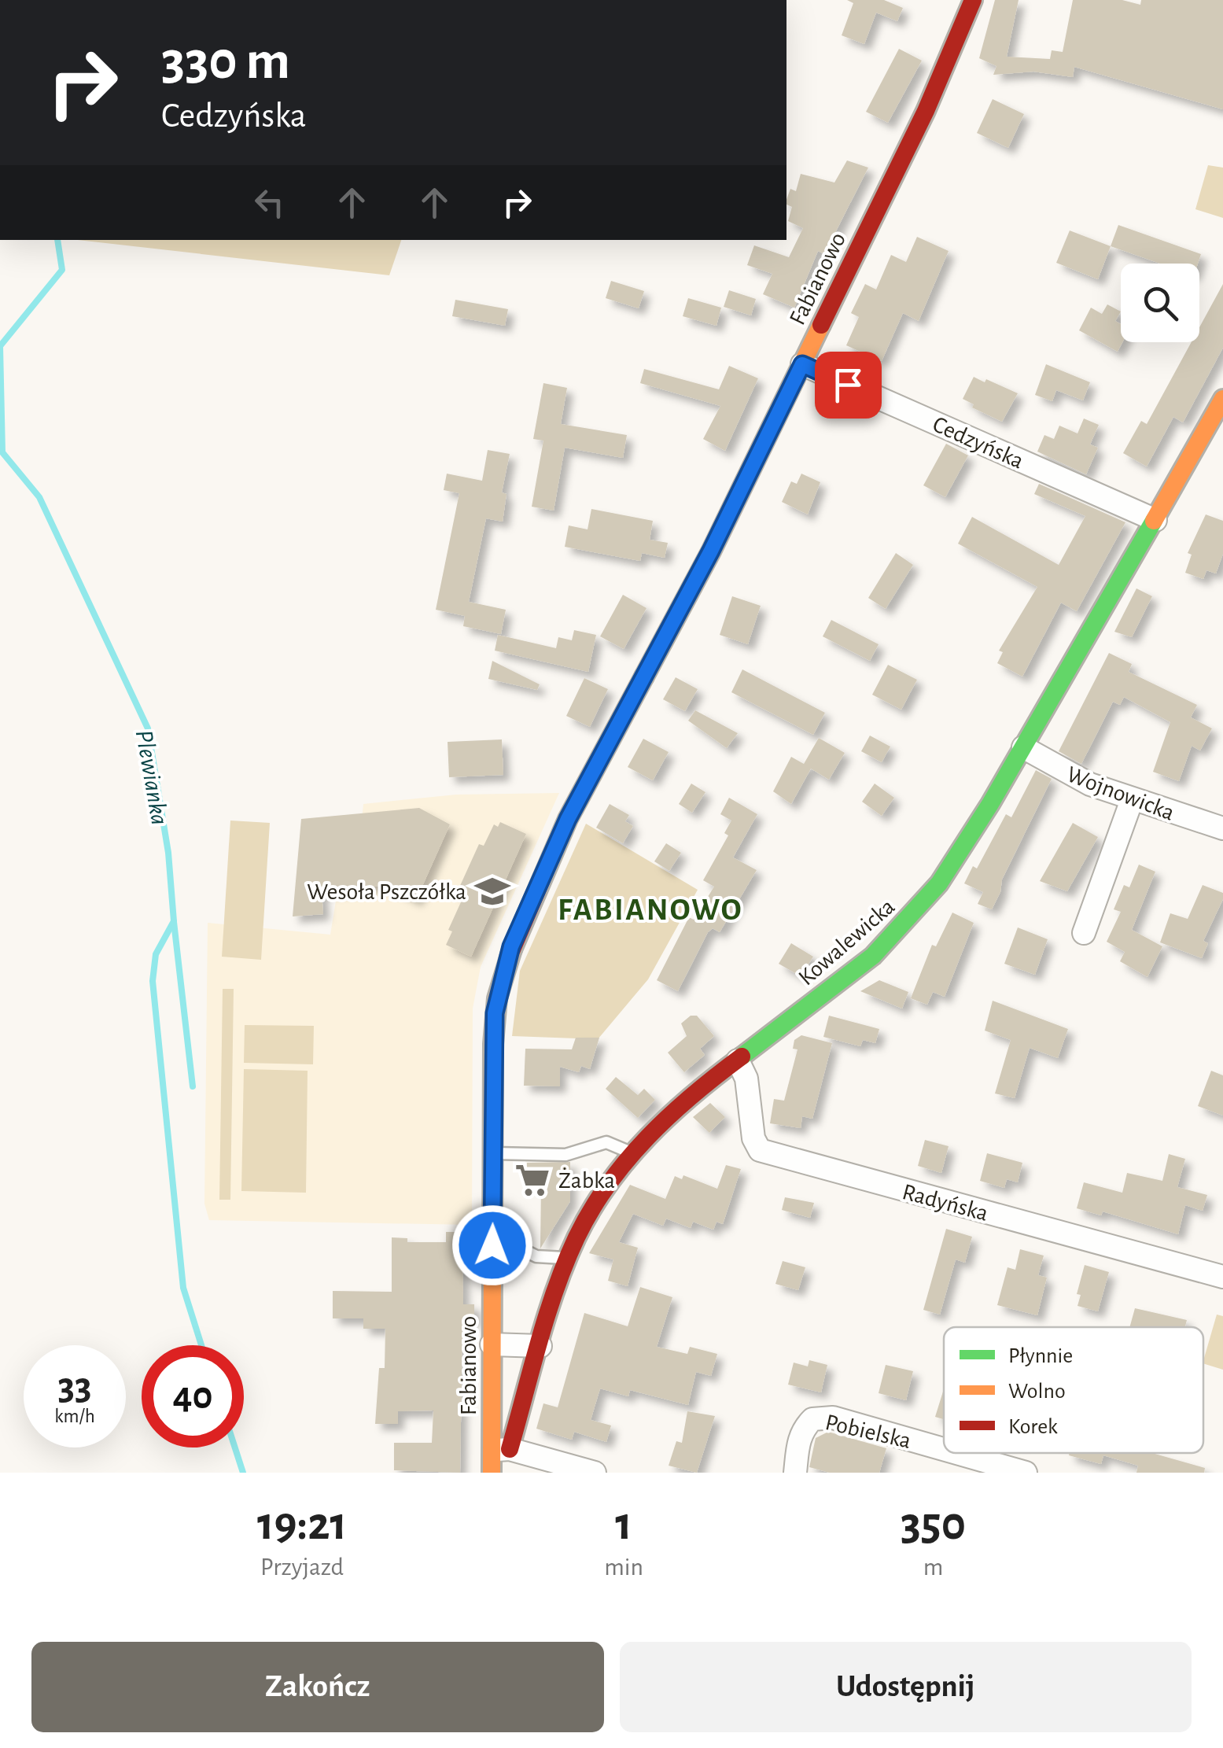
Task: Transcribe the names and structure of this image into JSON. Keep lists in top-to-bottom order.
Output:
{
  "streets": {
    "street": [
      "Fabianowo",
      "Cedzyńska",
      "Wojnowicka",
      "Kowalewicka",
      "Radyńska",
      "Pobielska"
    ]
  },
  "crossings": [
    ["Fabianowo", "Cedzyńska"],
    ["Fabianowo", "Kowalewicka"],
    ["Cedzyńska", "Kowalewicka"],
    ["Wojnowicka", "Kowalewicka"],
    ["Kowalewicka", "Radyńska"]
  ],
  "districts": ["FABIANOWO"],
  "water": ["Plewianka"],
  "places": {
    "school or university": ["Wesoła Pszczółka"],
    "supermarket": ["Żabka"]
  },
  "legend": ["Płynnie", "Wolno", "Korek"],
  "page": {
    "turn": ["330 m", "Cedzyńska"],
    "speed": "33 km/h",
    "limit": "40",
    "eta": [
      "19:21",
      "Przyjazd",
      "1",
      "min",
      "350",
      "m"
    ],
    "buttons": ["Zakończ", "Udostępnij"]
  }
}
